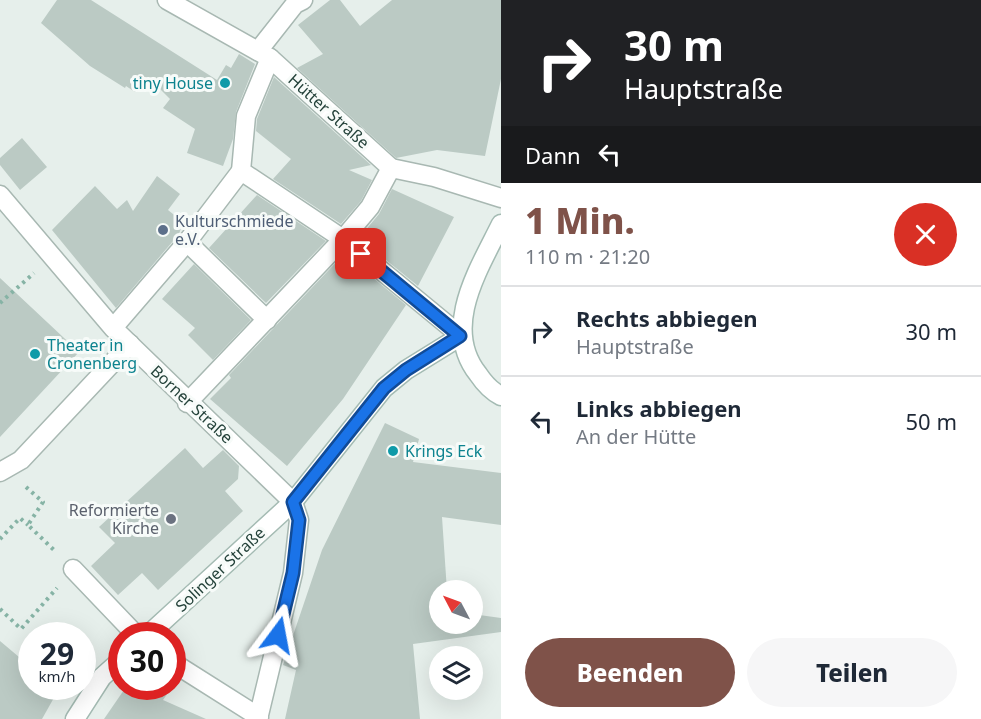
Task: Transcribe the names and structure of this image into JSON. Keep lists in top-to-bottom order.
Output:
{
  "streets": {
    "street": ["Hütter Straße", "Borner Straße", "Solinger Straße"]
  },
  "crossings": [
    ["Borner Straße", "Solinger Straße"]
  ],
  "places": [
    "tiny House",
    "Kulturschmiede e.V.",
    "Theater in Cronenberg",
    "Krings Eck",
    "Reformierte Kirche"
  ],
  "north": "top left",
  "page": {
    "turn": ["30 m", "Hauptstraße"],
    "then": "Dann",
    "heading": ["1 Min.", "110 m · 21:20"],
    "list": [
      {
        "name": "Rechts abbiegen",
        "note": "Hauptstraße",
        "value": "30 m"
      },
      {
        "name": "Links abbiegen",
        "note": "An der Hütte",
        "value": "50 m"
      }
    ],
    "speed": "29 km/h",
    "limit": "30",
    "buttons": ["Beenden", "Teilen"]
  }
}
